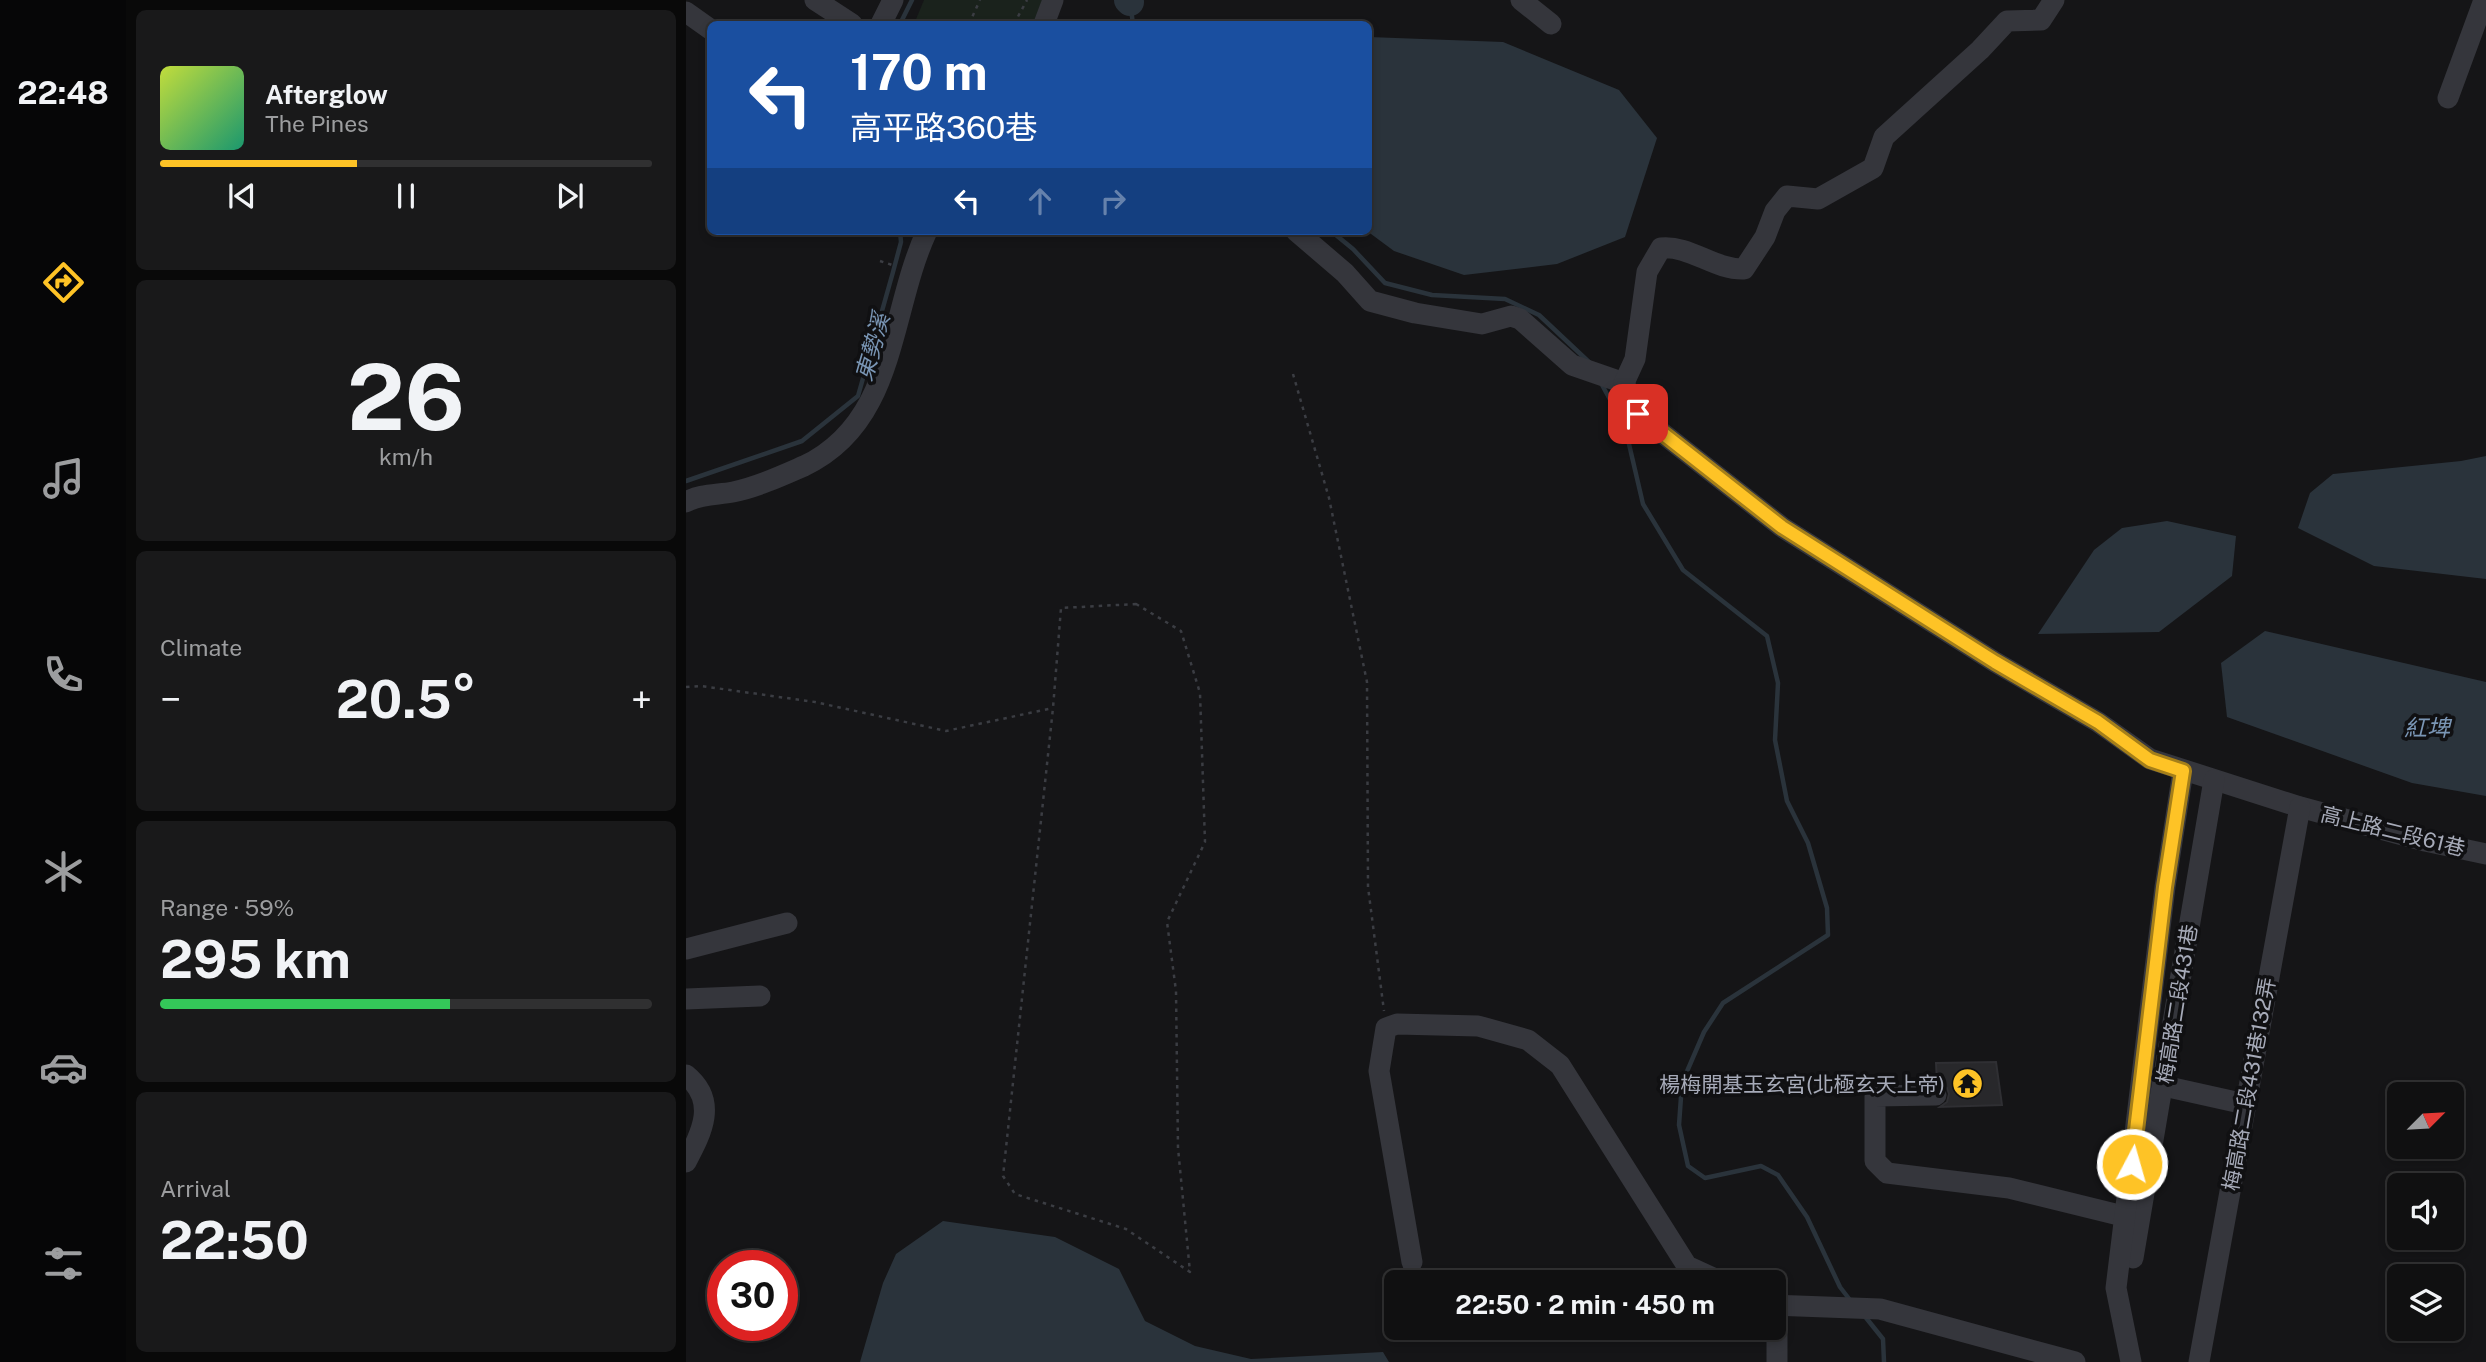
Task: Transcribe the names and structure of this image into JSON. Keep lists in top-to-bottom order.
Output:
{
  "streets": {
    "street": ["高上路二段61巷", "梅高路二段431巷", "梅高路二段431巷132弄"]
  },
  "crossings": [
    ["高上路二段61巷", "梅高路二段431巷"],
    ["高上路二段61巷", "梅高路二段431巷132弄"]
  ],
  "water": ["東勢溪", "紅埤"],
  "places": {
    "temple": ["楊梅開基玉玄宮(北極玄天上帝)"]
  },
  "north": "top right",
  "page": {
    "tabs": "22:48",
    "turn": ["170 m", "高平路360巷"],
    "song": ["Afterglow", "The Pines"],
    "tile": [
      ["26", "km/h"],
      "Climate",
      ["Range · 59%", "295 km"],
      ["Arrival", "22:50"]
    ],
    "heat": ["−", "20.5°", "+"],
    "limit": "30",
    "trip": "22:50 · 2 min · 450 m"
  }
}
